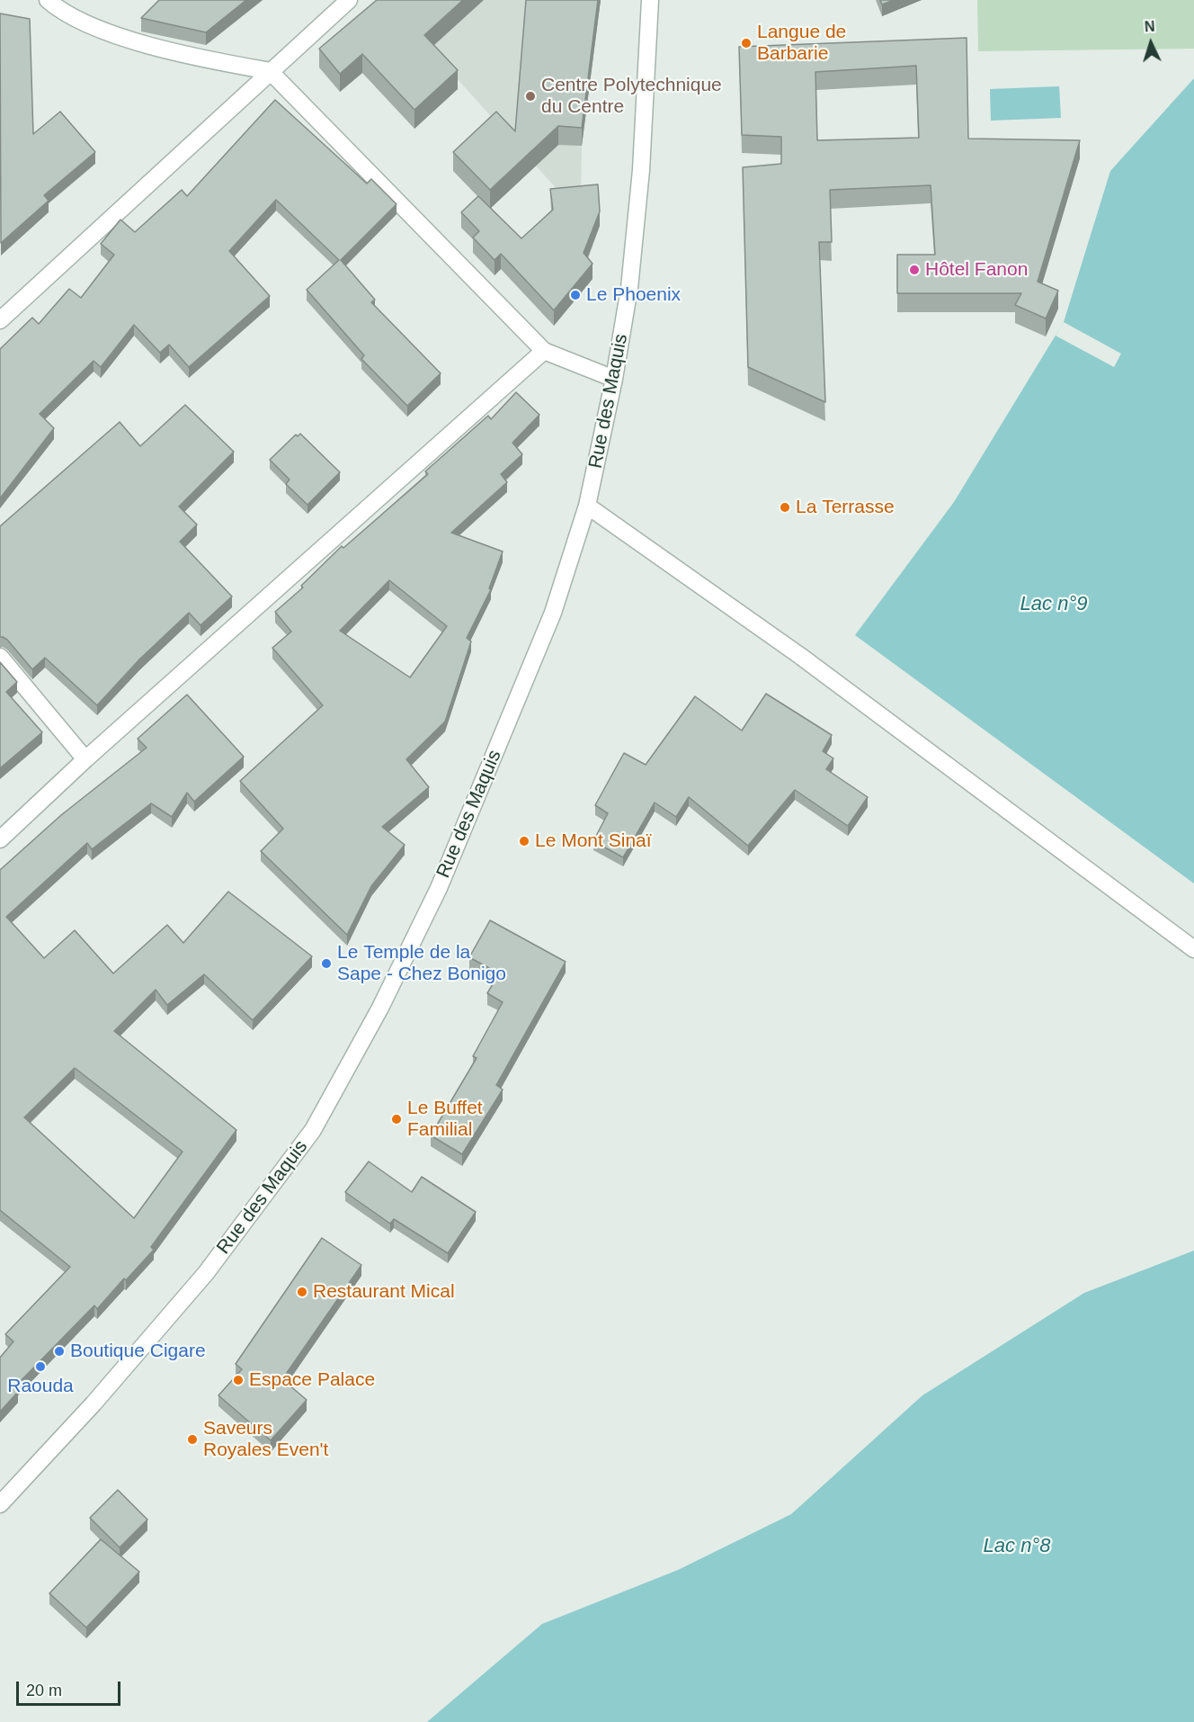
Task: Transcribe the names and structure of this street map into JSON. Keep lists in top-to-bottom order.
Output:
{
  "streets": {
    "street": ["Rue des Maquis"]
  },
  "water": ["Lac n°9", "Lac n°8"],
  "places": [
    "Langue de Barbarie",
    "Centre Polytechnique du Centre",
    "Hôtel Fanon",
    "Le Phoenix",
    "La Terrasse",
    "Le Mont Sinaï",
    "Le Temple de la Sape - Chez Bonigo",
    "Le Buffet Familial",
    "Restaurant Mical",
    "Boutique Cigare",
    "Raouda",
    "Espace Palace",
    "Saveurs Royales Even't"
  ],
  "scale_bar": "20 m",
  "north": "top"
}
